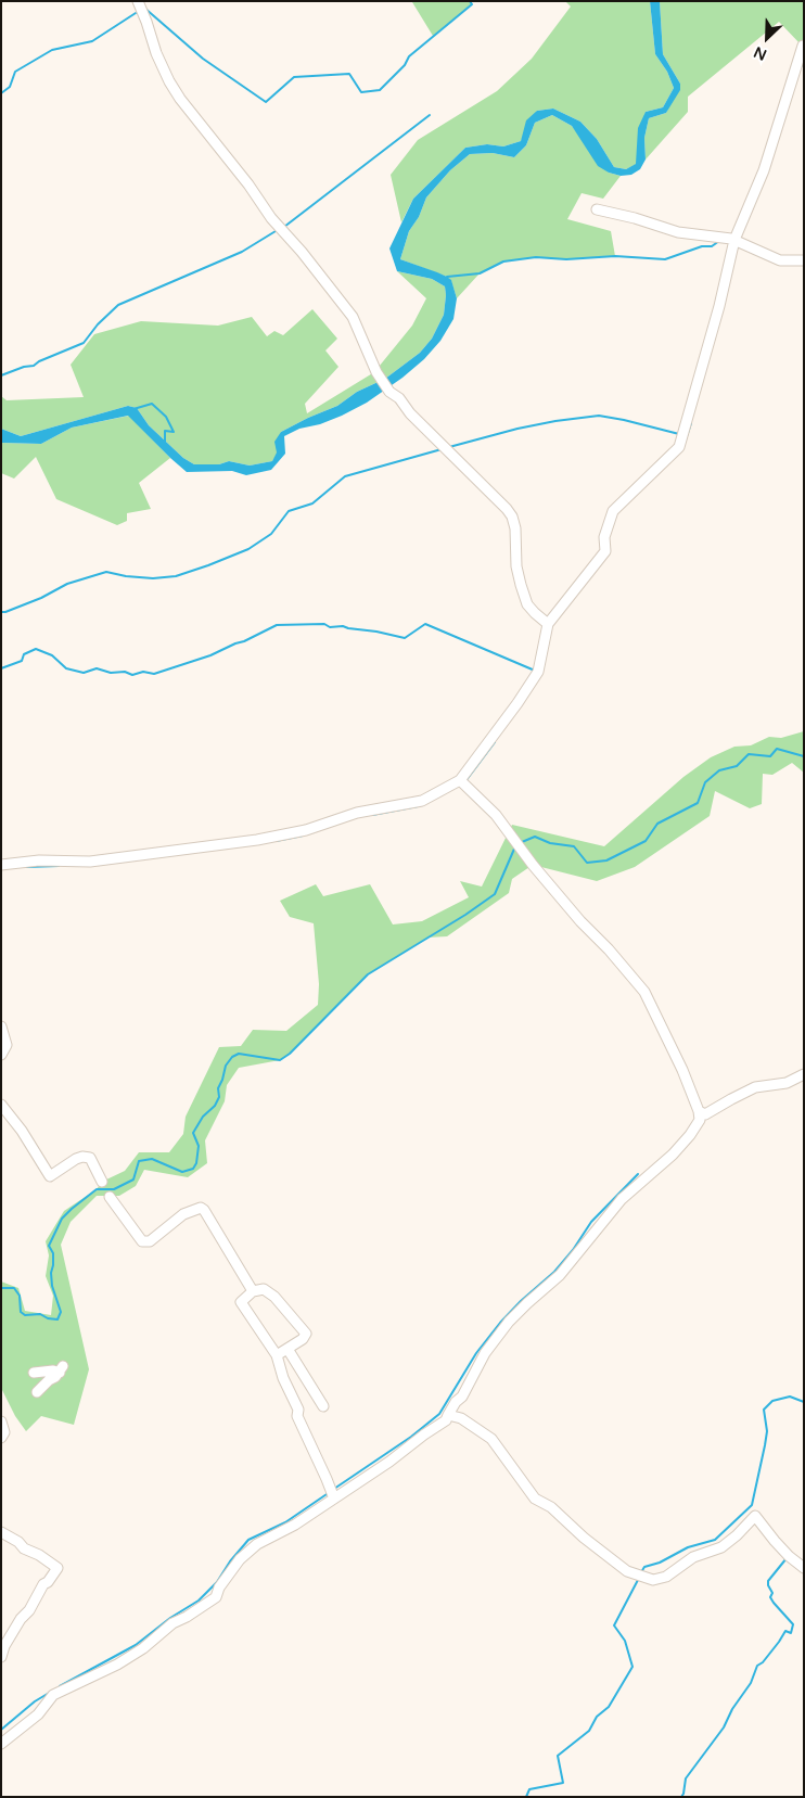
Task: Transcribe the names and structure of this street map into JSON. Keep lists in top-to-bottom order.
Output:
{
  "north": "bottom left"
}
